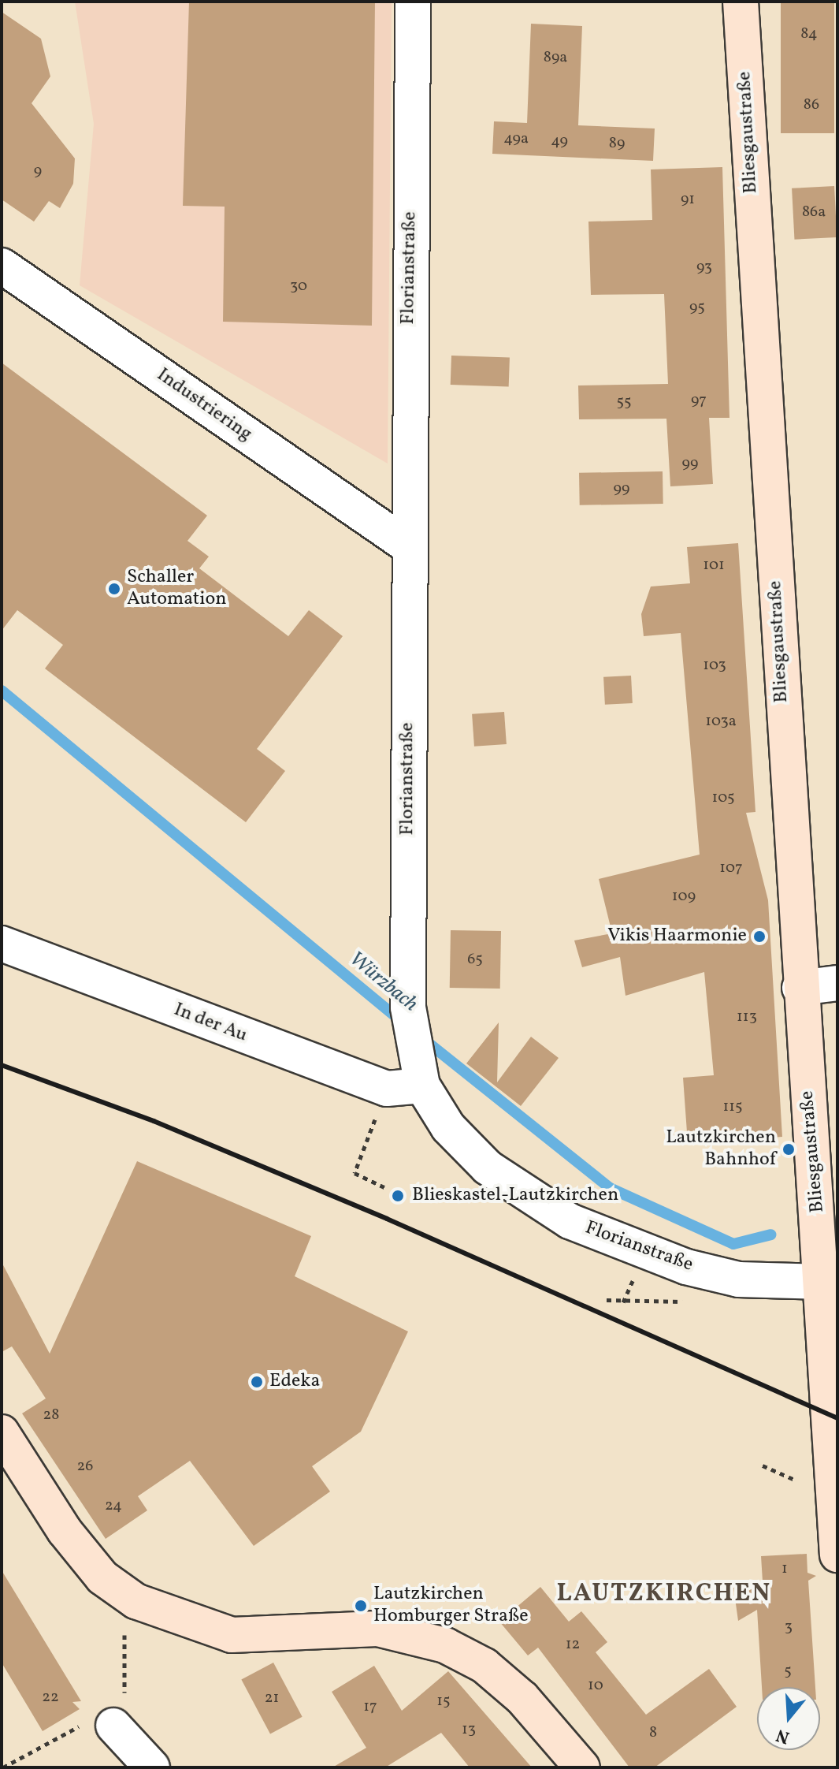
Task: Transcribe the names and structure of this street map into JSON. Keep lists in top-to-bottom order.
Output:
{
  "streets": {
    "main road": ["Bliesgaustraße"],
    "street": ["Florianstraße", "Industriering", "In der Au"]
  },
  "crossings": [
    ["Bliesgaustraße", "Florianstraße"],
    ["Florianstraße", "Industriering"],
    ["Florianstraße", "In der Au"]
  ],
  "districts": ["LAUTZKIRCHEN"],
  "water": ["Würzbach"],
  "places": [
    "Schaller Automation",
    "Vikis Haarmonie",
    "Lautzkirchen Bahnhof",
    "Blieskastel-Lautzkirchen",
    "Edeka",
    "Lautzkirchen Homburger Straße"
  ],
  "house_numbers": [
    "84",
    "89a",
    "86",
    "49a",
    "49",
    "89",
    "9",
    "91",
    "86a",
    "93",
    "30",
    "95",
    "97",
    "55",
    "99",
    "99",
    "101",
    "103",
    "103a",
    "105",
    "107",
    "109",
    "65",
    "113",
    "115",
    "28",
    "26",
    "24",
    "1",
    "3",
    "12",
    "5",
    "10",
    "22",
    "21",
    "15",
    "17",
    "13",
    "8"
  ],
  "north": "bottom"
}
